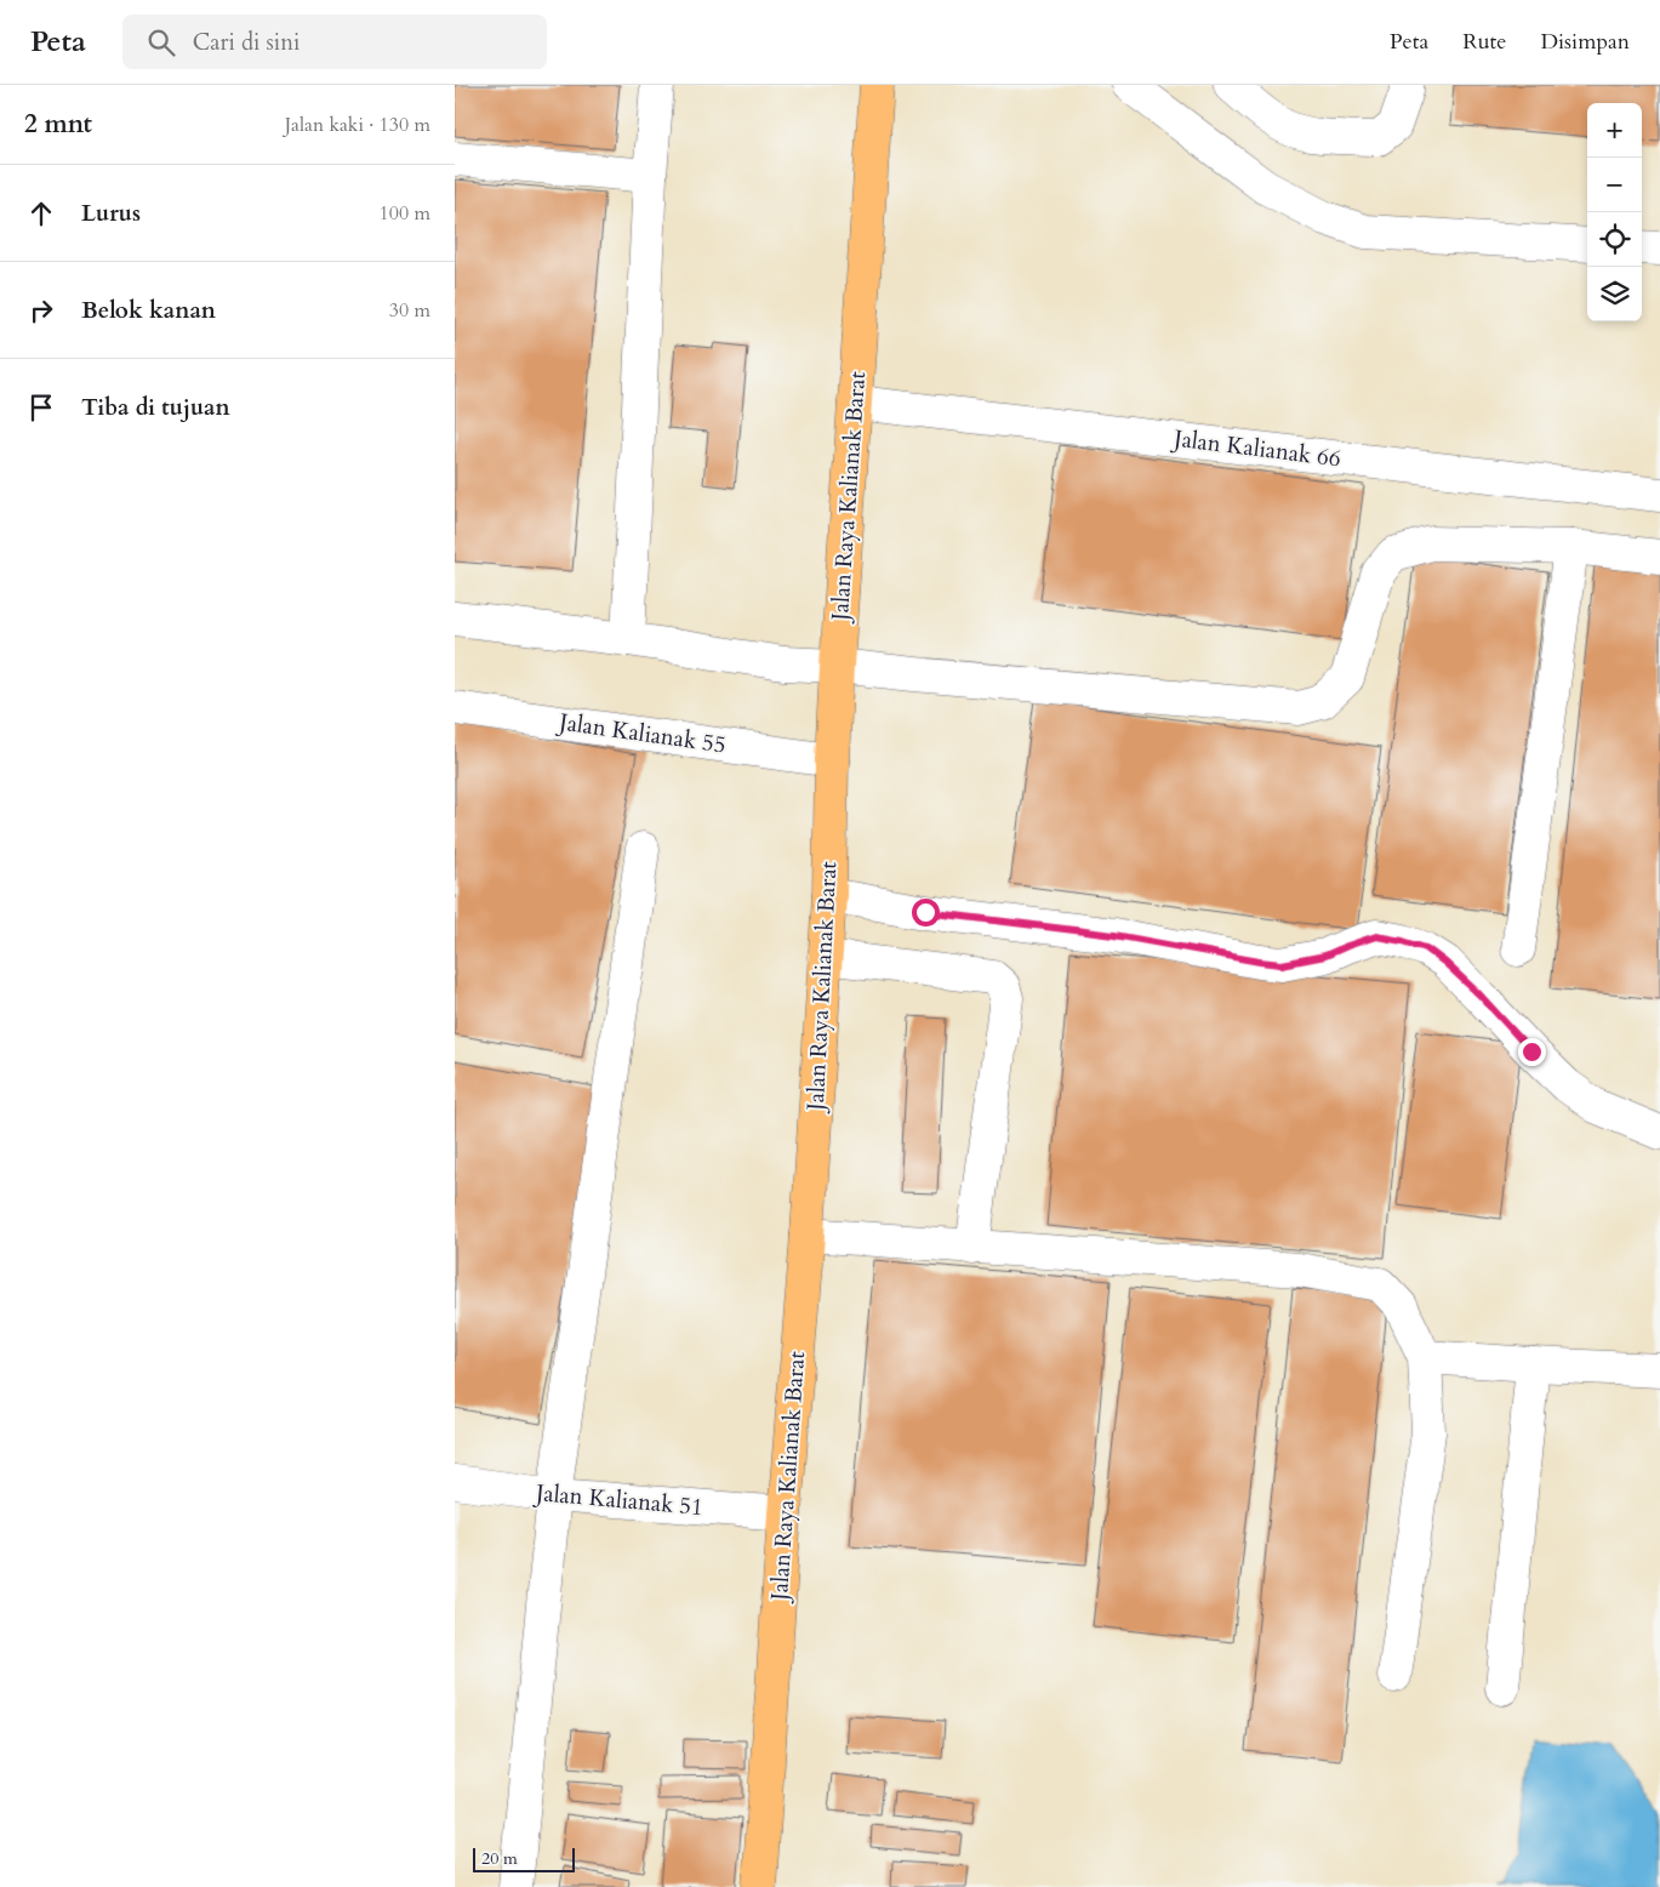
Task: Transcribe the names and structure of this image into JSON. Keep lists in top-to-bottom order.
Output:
{
  "streets": {
    "highway": ["Jalan Raya Kalianak Barat"],
    "lane": ["Jalan Kalianak 66", "Jalan Kalianak 55", "Jalan Kalianak 51"]
  },
  "crossings": [
    ["Jalan Kalianak 66", "Jalan Raya Kalianak Barat"],
    ["Jalan Raya Kalianak Barat", "Jalan Kalianak 55"],
    ["Jalan Raya Kalianak Barat", "Jalan Kalianak 51"]
  ],
  "scale_bar": "20 m",
  "page": {
    "header": "Peta",
    "search": "Cari di sini",
    "nav": ["Peta", "Rute", "Disimpan"],
    "heading": ["2 mnt", "Jalan kaki · 130 m"],
    "map_buttons": ["+", "−"],
    "list": [
      ["Lurus", "100 m"],
      ["Belok kanan", "30 m"],
      "Tiba di tujuan"
    ],
    "scale": "20 m"
  }
}
